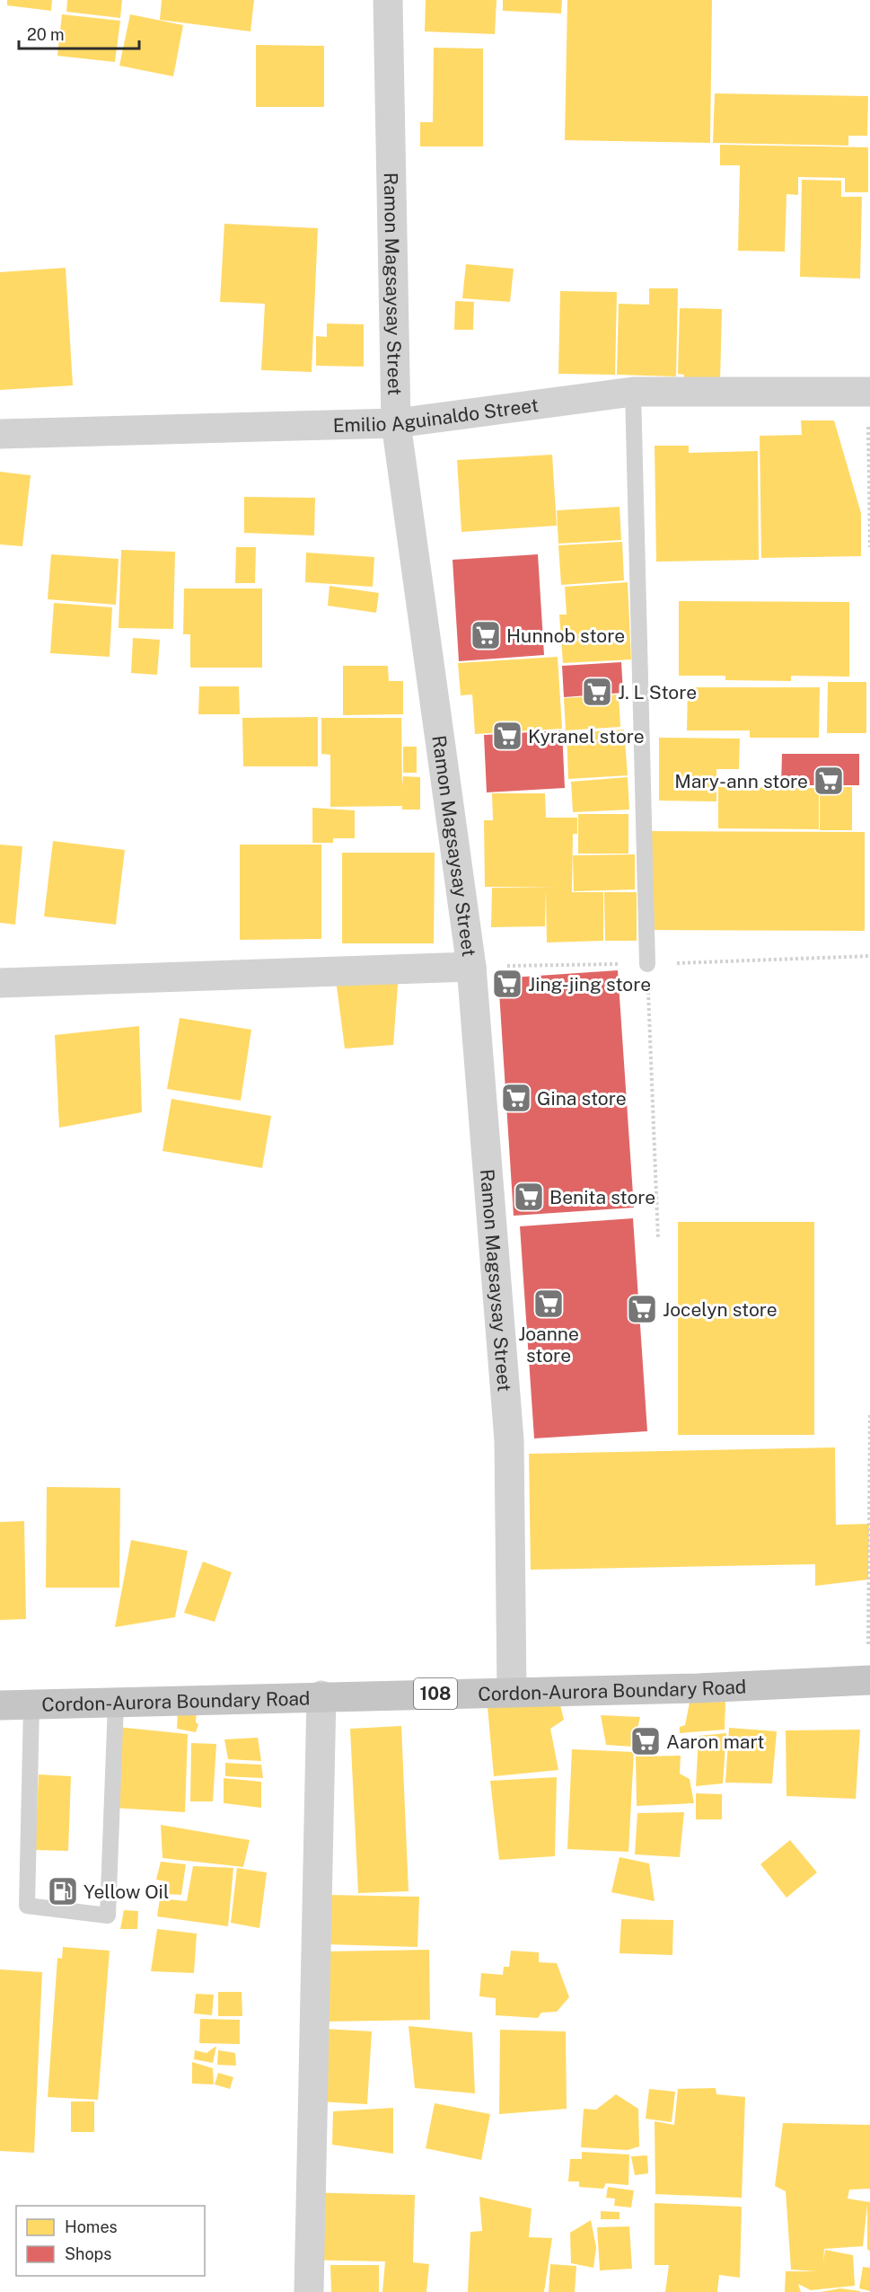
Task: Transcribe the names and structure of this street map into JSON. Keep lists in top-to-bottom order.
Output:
{
  "streets": {
    "main road": ["Cordon-Aurora Boundary Road", "108"],
    "street": ["Ramon Magsaysay Street", "Emilio Aguinaldo Street"]
  },
  "crossings": [
    ["Ramon Magsaysay Street", "Emilio Aguinaldo Street"],
    ["Ramon Magsaysay Street", "Cordon-Aurora Boundary Road"]
  ],
  "places": {
    "supermarket": [
      "Hunnob store",
      "J. L Store",
      "Kyranel store",
      "Mary-ann store",
      "Jing-jing store",
      "Gina store",
      "Benita store",
      "Joanne store",
      "Jocelyn store",
      "Aaron mart"
    ],
    "fuel station": ["Yellow Oil"]
  },
  "legend": ["Homes", "Shops"],
  "scale_bar": "20 m"
}
